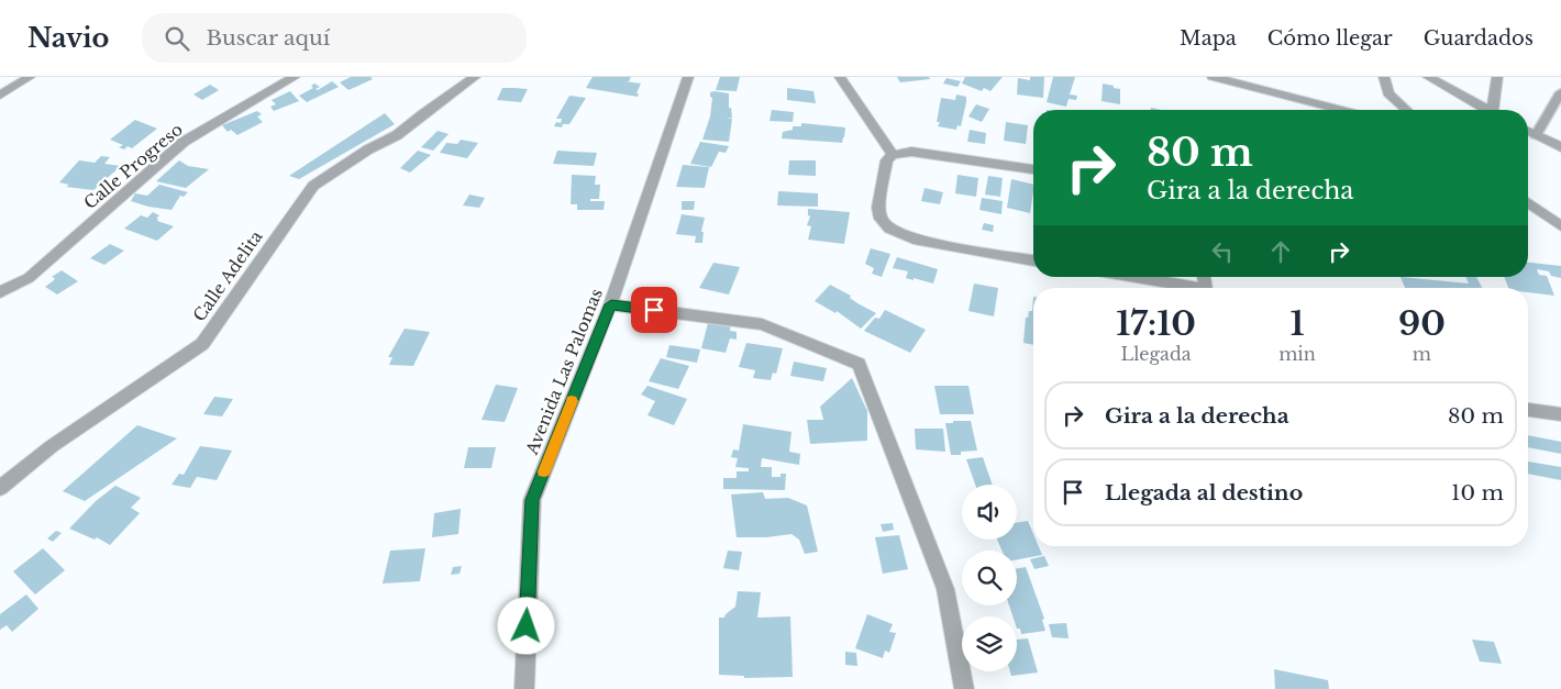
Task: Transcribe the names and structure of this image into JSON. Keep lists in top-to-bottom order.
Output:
{
  "streets": {
    "street": ["Calle Progreso", "Calle Adelita", "Avenida Las Palomas"]
  },
  "page": {
    "header": "Navio",
    "search": "Buscar aquí",
    "nav": ["Mapa", "Cómo llegar", "Guardados"],
    "turn": ["80 m", "Gira a la derecha"],
    "eta": [
      "17:10",
      "Llegada",
      "1",
      "min",
      "90",
      "m"
    ],
    "list": [
      {
        "name": "Gira a la derecha",
        "value": "80 m"
      },
      {
        "name": "Llegada al destino",
        "value": "10 m"
      }
    ]
  }
}
